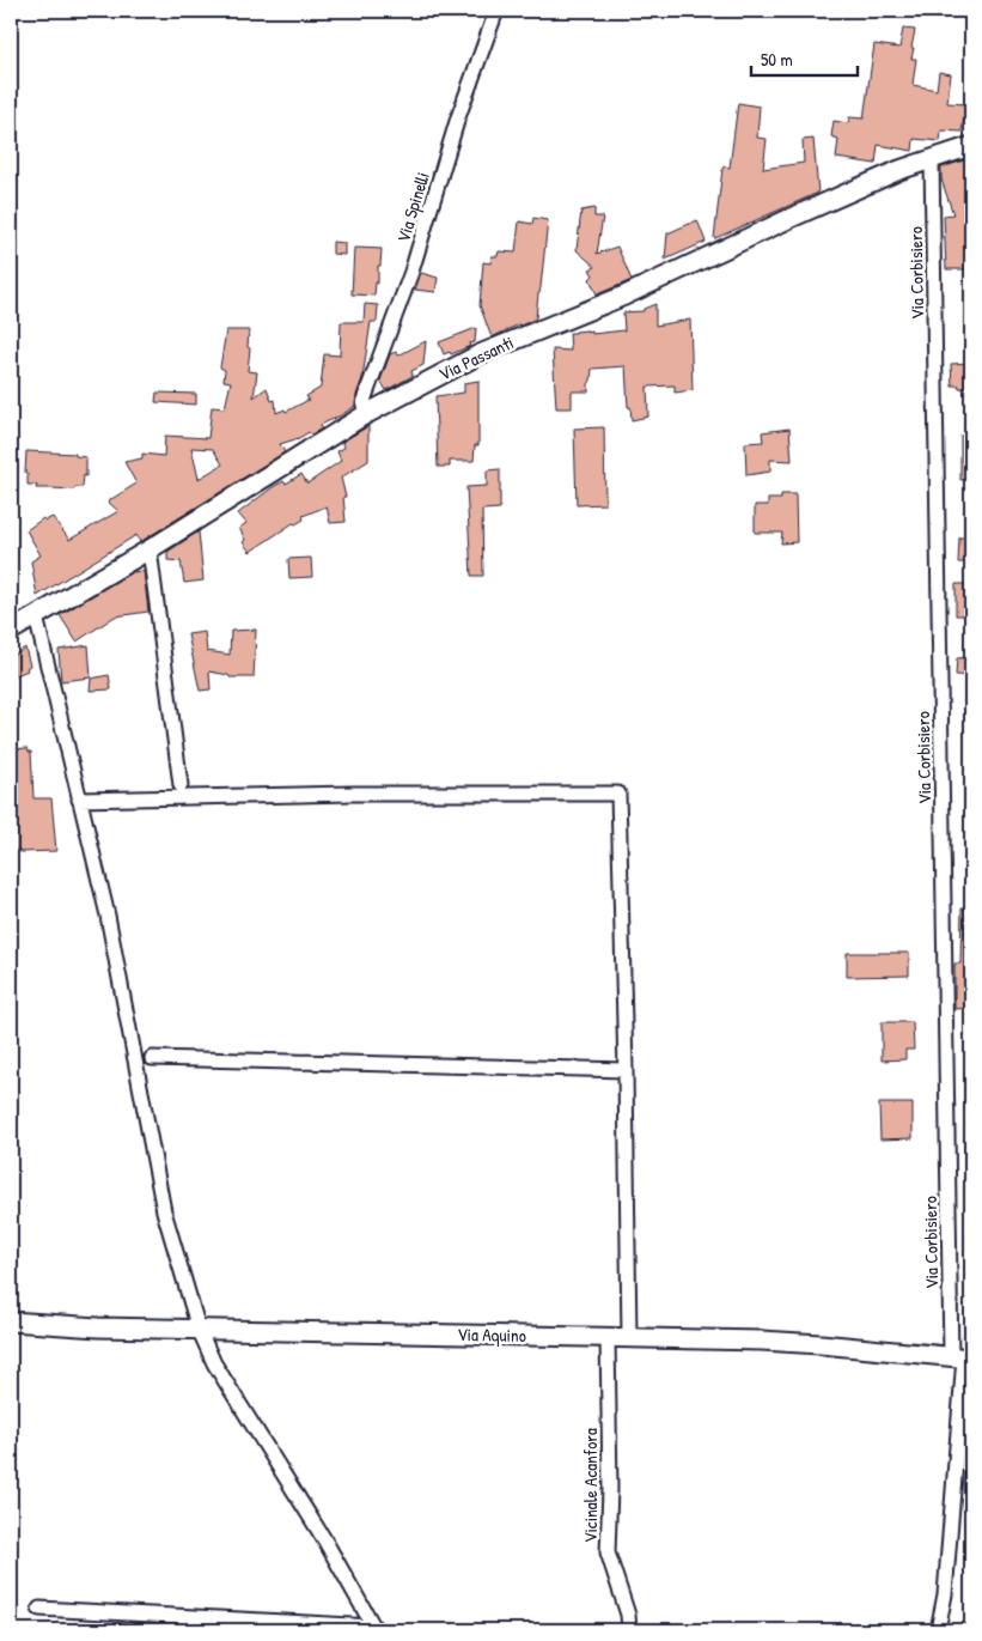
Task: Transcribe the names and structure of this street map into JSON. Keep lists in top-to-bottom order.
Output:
{
  "streets": {
    "street": [
      "Via Spinelli",
      "Via Corbisiero",
      "Via Passanti",
      "Via Aquino",
      "Vicinale Acanfora"
    ]
  },
  "crossings": [
    ["Via Spinelli", "Via Passanti"],
    ["Via Corbisiero", "Via Passanti"],
    ["Via Corbisiero", "Via Aquino"],
    ["Via Aquino", "Vicinale Acanfora"]
  ],
  "scale_bar": "50 m"
}
